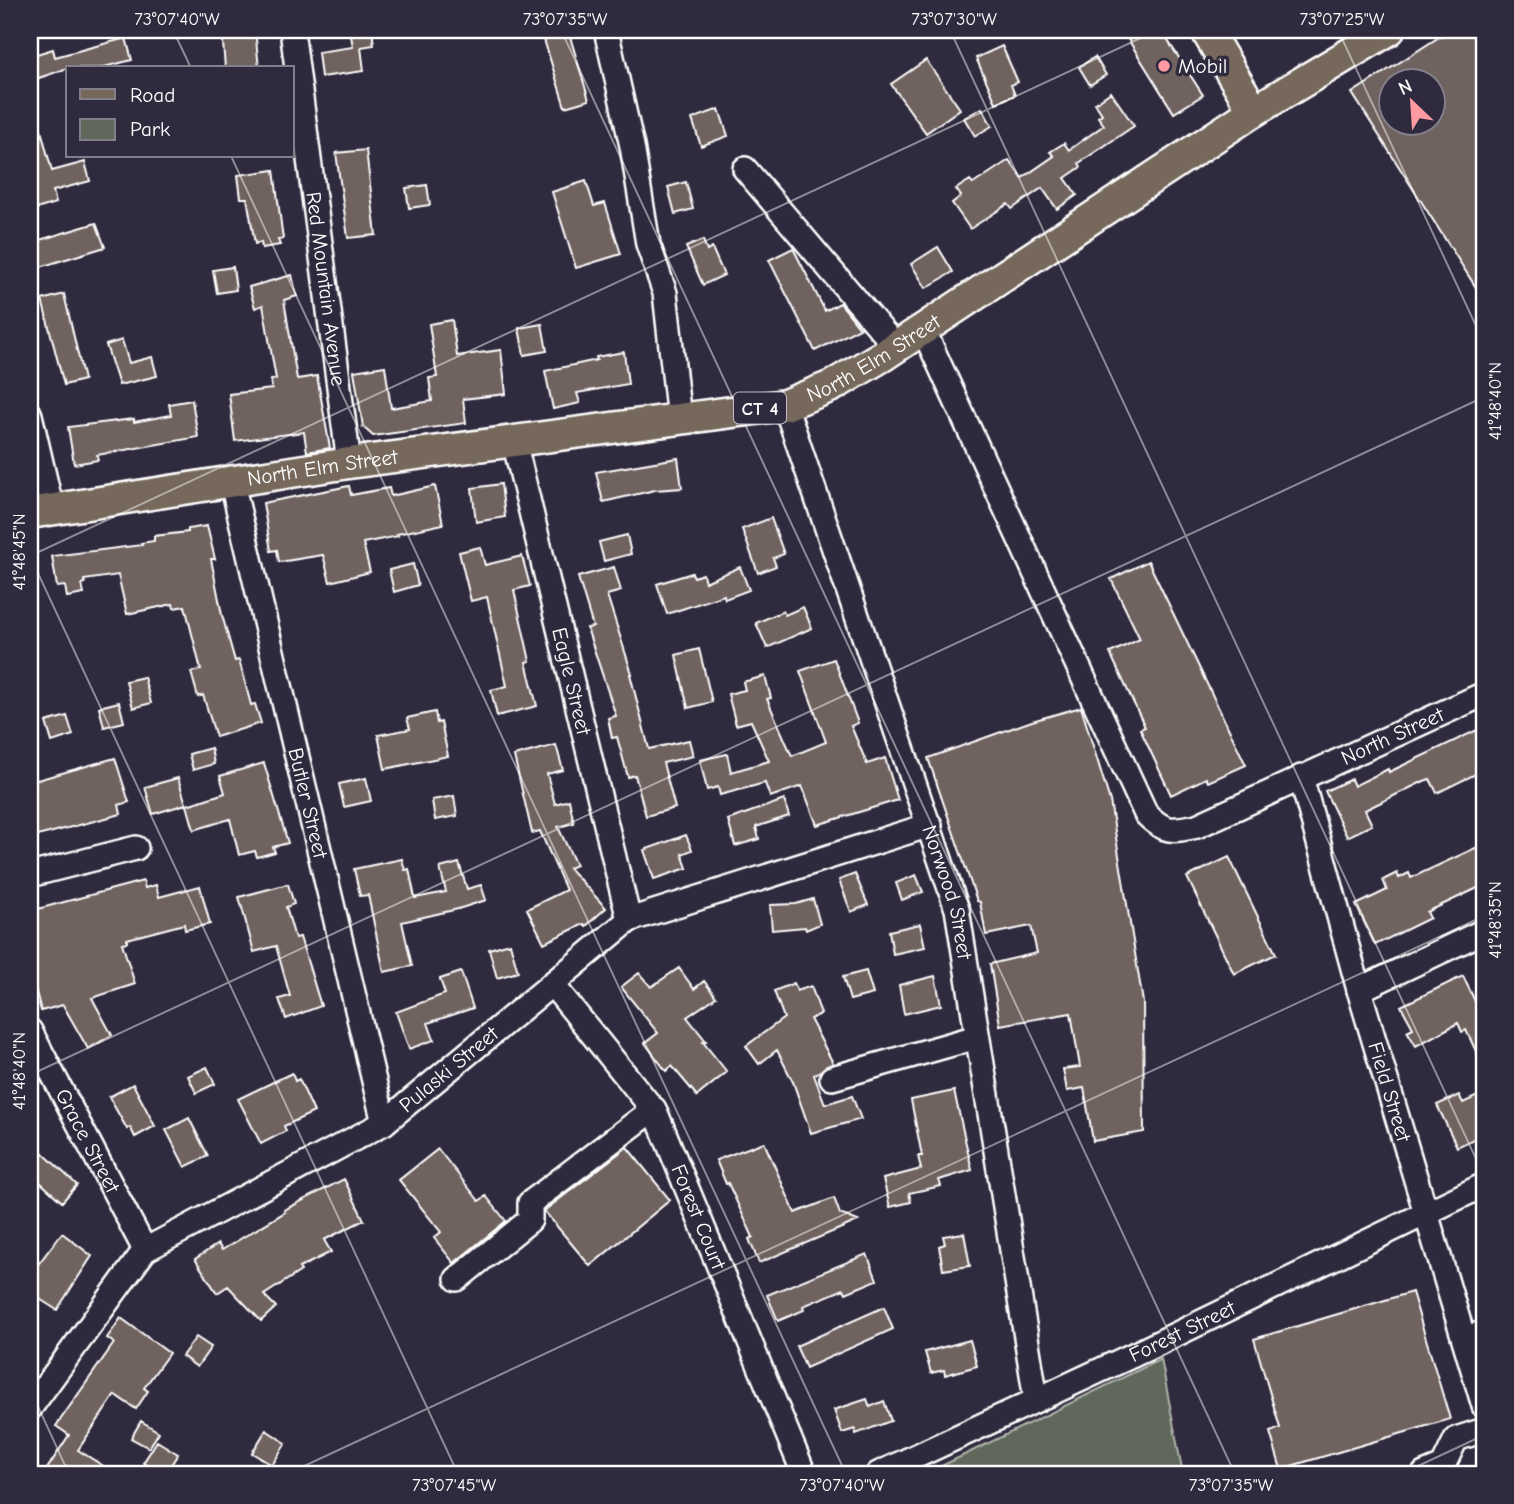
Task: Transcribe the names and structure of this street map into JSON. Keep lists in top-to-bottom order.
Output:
{
  "streets": {
    "main road": ["North Elm Street", "CT 4"],
    "street": [
      "Red Mountain Avenue",
      "Eagle Street",
      "North Street",
      "Butler Street",
      "Norwood Street",
      "Pulaski Street",
      "Field Street",
      "Grace Street",
      "Forest Court",
      "Forest Street"
    ]
  },
  "crossings": [
    ["Red Mountain Avenue", "North Elm Street"],
    ["North Elm Street", "Eagle Street"],
    ["North Elm Street", "North Street"],
    ["North Elm Street", "Butler Street"],
    ["North Elm Street", "Norwood Street"],
    ["Eagle Street", "Pulaski Street"],
    ["North Street", "Field Street"],
    ["Butler Street", "Pulaski Street"],
    ["Norwood Street", "Pulaski Street"],
    ["Norwood Street", "Forest Street"],
    ["Pulaski Street", "Grace Street"],
    ["Pulaski Street", "Forest Court"],
    ["Field Street", "Forest Street"]
  ],
  "places": ["Mobil"],
  "legend": ["Road", "Park"],
  "north": "top left",
  "coordinates": [
    "73°07'40\"W",
    "73°07'35\"W",
    "73°07'30\"W",
    "73°07'25\"W",
    "41°48'40\"N",
    "41°48'45\"N",
    "41°48'35\"N",
    "73°07'45\"W"
  ]
}
